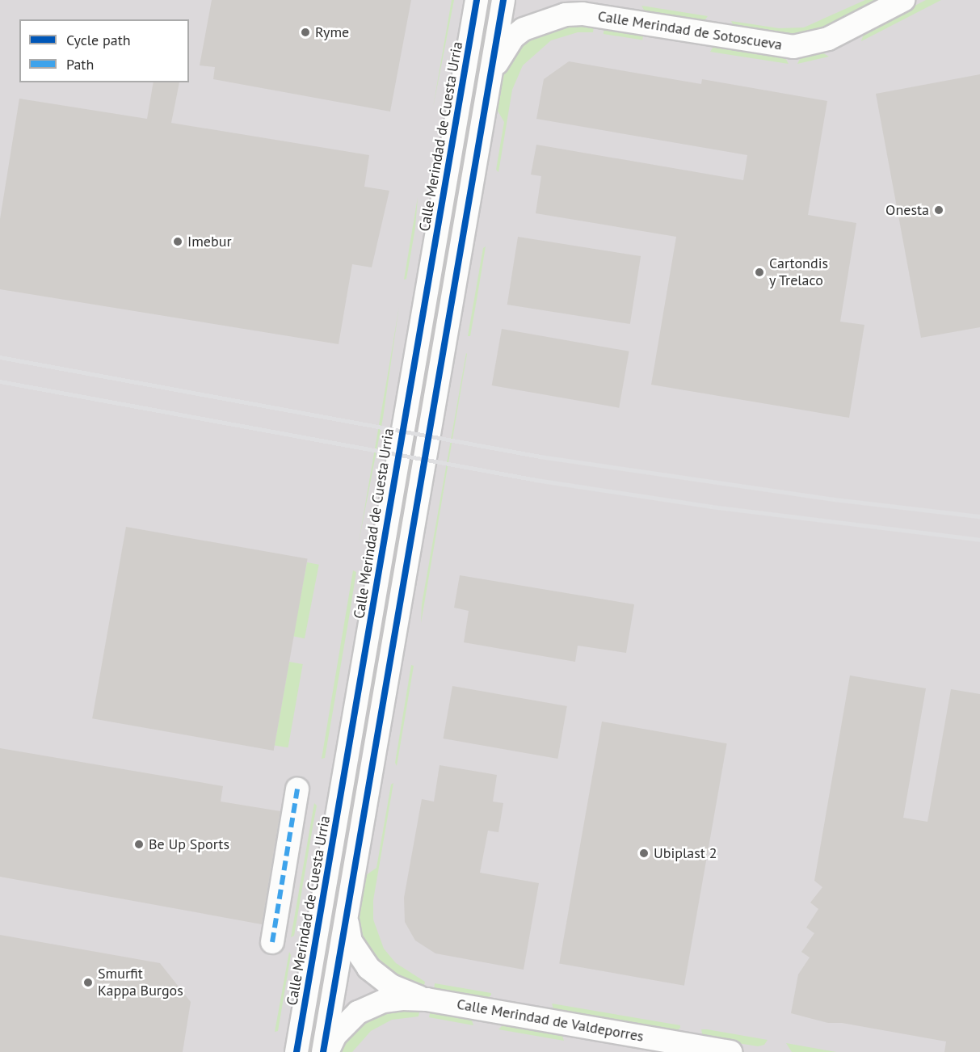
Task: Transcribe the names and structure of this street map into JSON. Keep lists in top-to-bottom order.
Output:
{
  "streets": {
    "street": ["Calle Merindad de Sotoscueva", "Calle Merindad de Cuesta Urria", "Calle Merindad de Valdeporres"]
  },
  "places": [
    "Ryme",
    "Onesta",
    "Imebur",
    "Cartondis y Trelaco",
    "Be Up Sports",
    "Ubiplast 2",
    "Smurfit Kappa Burgos"
  ],
  "legend": ["Cycle path", "Path"]
}
